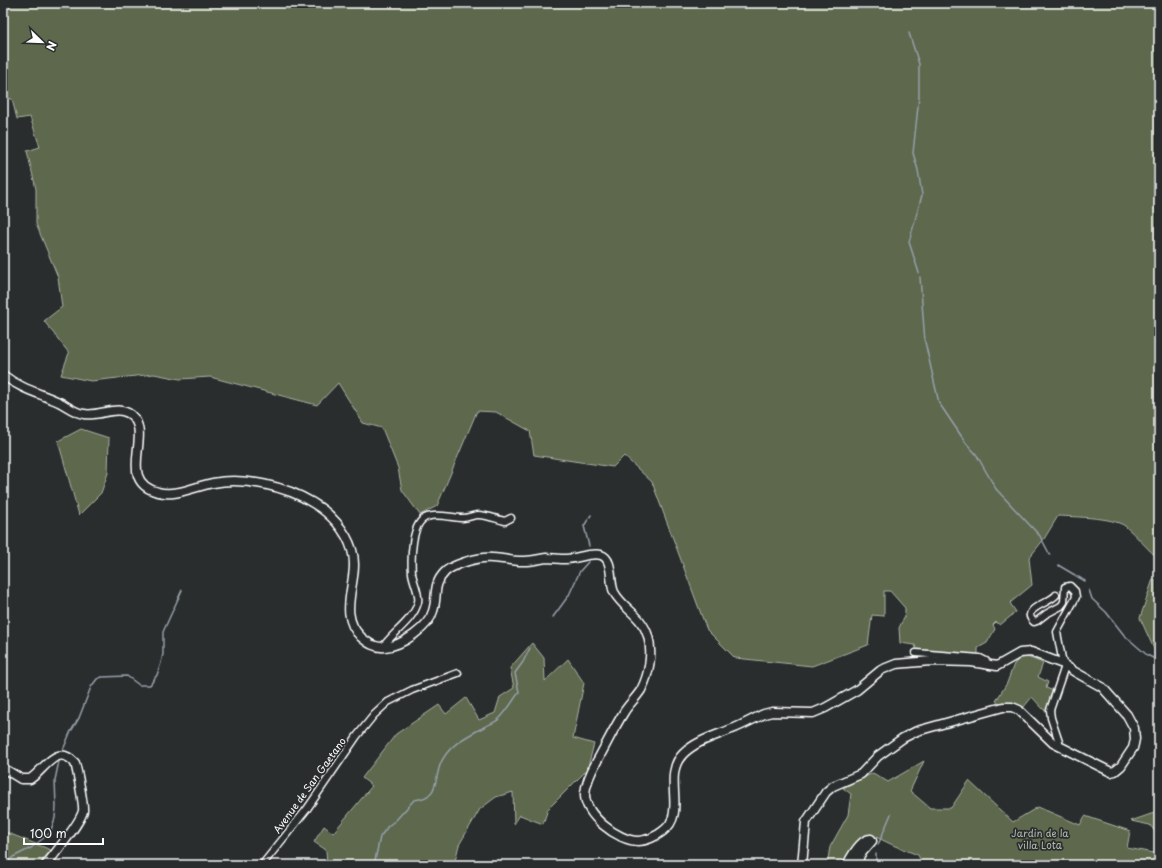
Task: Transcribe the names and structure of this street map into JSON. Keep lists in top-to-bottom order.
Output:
{
  "streets": {
    "street": ["Avenue de San Gaetano"]
  },
  "parks": ["Jardin de la villa Lota"],
  "scale_bar": "100 m",
  "north": "bottom right"
}
